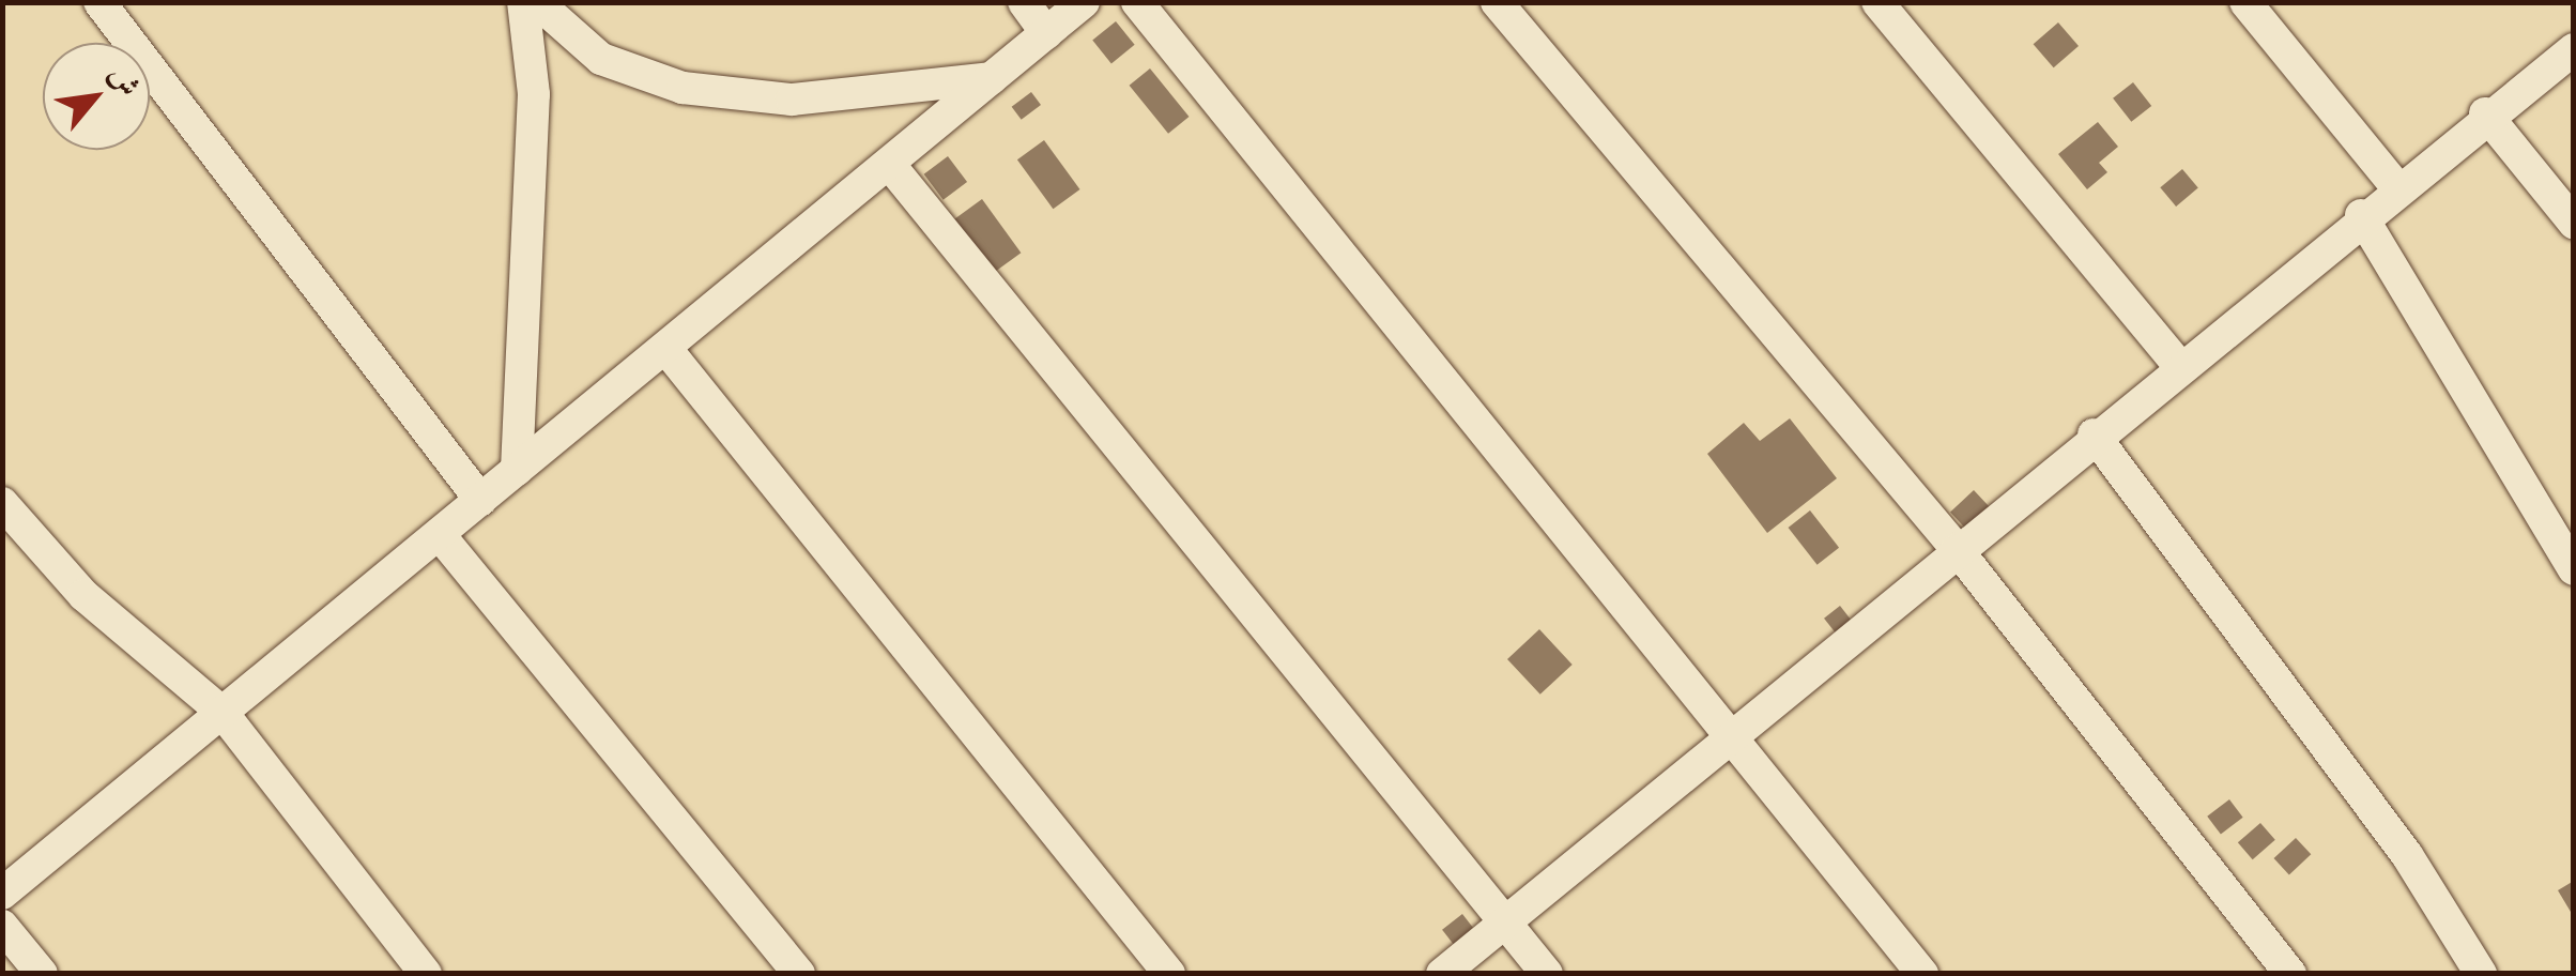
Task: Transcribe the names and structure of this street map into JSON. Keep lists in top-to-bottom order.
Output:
{
  "north": "top right"
}
